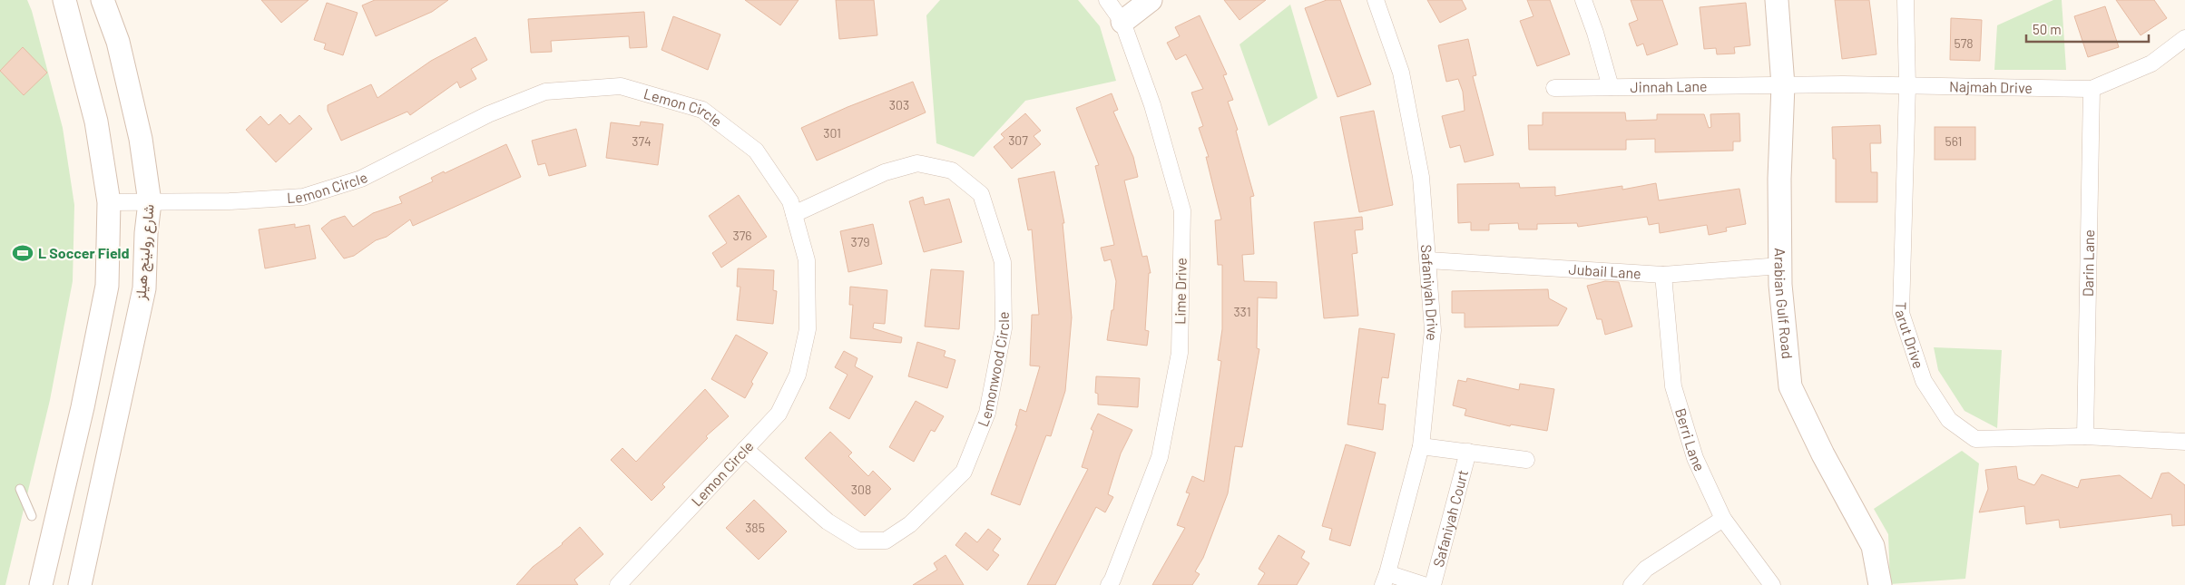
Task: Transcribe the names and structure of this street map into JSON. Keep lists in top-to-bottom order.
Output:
{
  "streets": {
    "main road": ["شارع رولينج هيلز", "Arabian Gulf Road"],
    "street": [
      "Jinnah Lane",
      "Najmah Drive",
      "Lemon Circle",
      "Darin Lane",
      "Jubail Lane",
      "Lime Drive",
      "Safaniyah Drive",
      "Tarut Drive",
      "Lemonwood Circle",
      "Berri Lane",
      "Safaniyah Court"
    ]
  },
  "crossings": [
    ["Jinnah Lane", "Najmah Drive"],
    ["Jinnah Lane", "Arabian Gulf Road"],
    ["Najmah Drive", "Darin Lane"],
    ["Najmah Drive", "Arabian Gulf Road"],
    ["Najmah Drive", "Tarut Drive"],
    ["Lemon Circle", "شارع رولينج هيلز"],
    ["Lemon Circle", "Lemonwood Circle"],
    ["Darin Lane", "Tarut Drive"],
    ["Jubail Lane", "Safaniyah Drive"],
    ["Jubail Lane", "Arabian Gulf Road"],
    ["Jubail Lane", "Berri Lane"],
    ["Safaniyah Drive", "Safaniyah Court"]
  ],
  "places": {
    "sports": ["L Soccer Field"]
  },
  "house_numbers": [
    "578",
    "303",
    "301",
    "307",
    "374",
    "561",
    "376",
    "379",
    "331",
    "308",
    "385"
  ],
  "scale_bar": "50 m"
}
